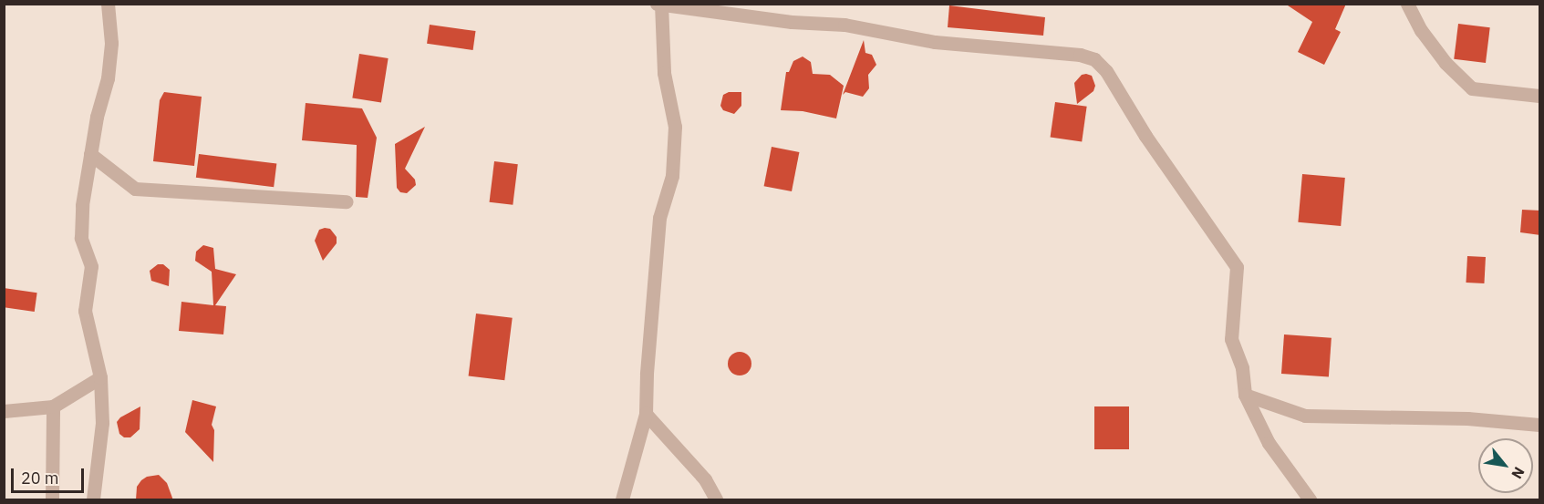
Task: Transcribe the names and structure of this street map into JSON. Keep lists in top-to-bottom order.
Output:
{
  "scale_bar": "20 m",
  "north": "bottom right"
}
